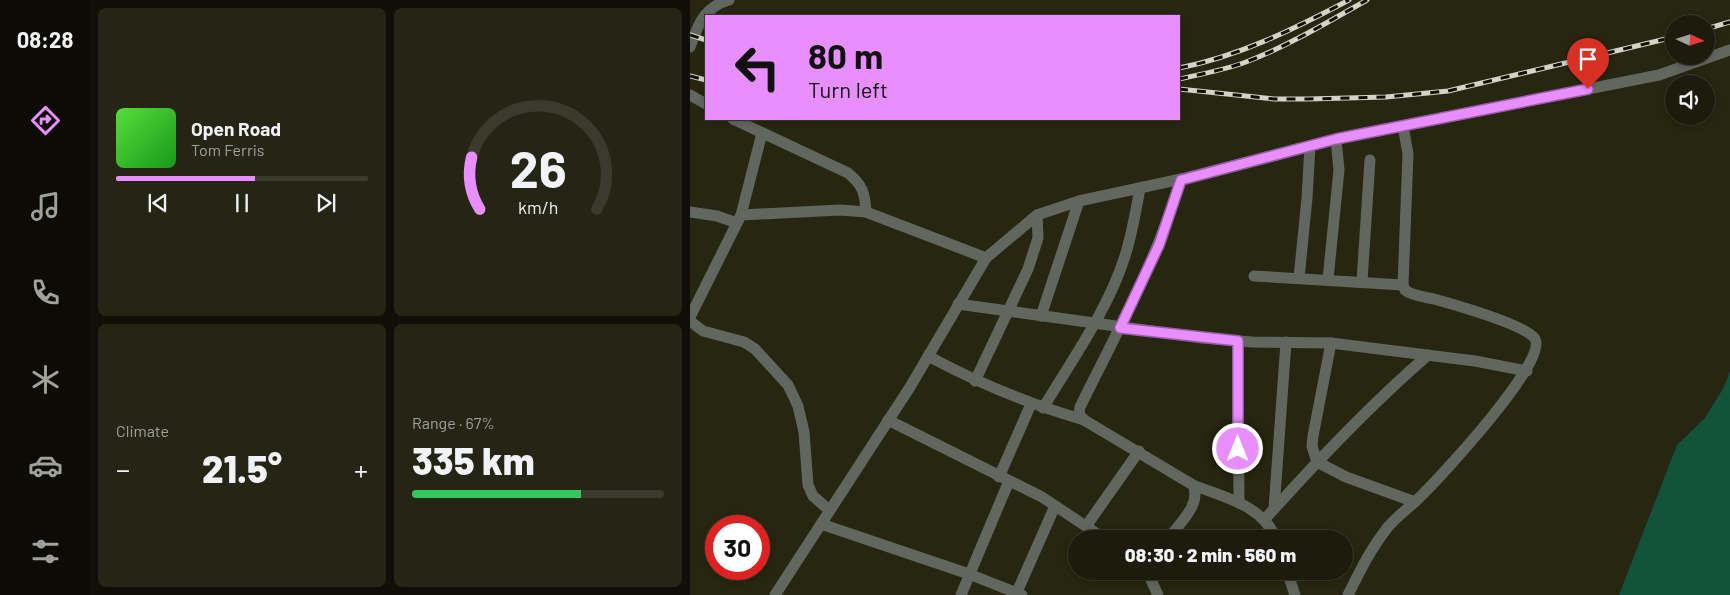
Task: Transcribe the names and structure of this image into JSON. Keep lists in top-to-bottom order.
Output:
{
  "north": "right",
  "page": {
    "tabs": "08:28",
    "turn": ["80 m", "Turn left"],
    "song": ["Open Road", "Tom Ferris"],
    "tile": [
      "Climate",
      ["Range · 67%", "335 km"]
    ],
    "heat": ["−", "21.5°", "+"],
    "limit": "30",
    "trip": "08:30 · 2 min · 560 m",
    "gauge": ["26", "km/h"]
  }
}
